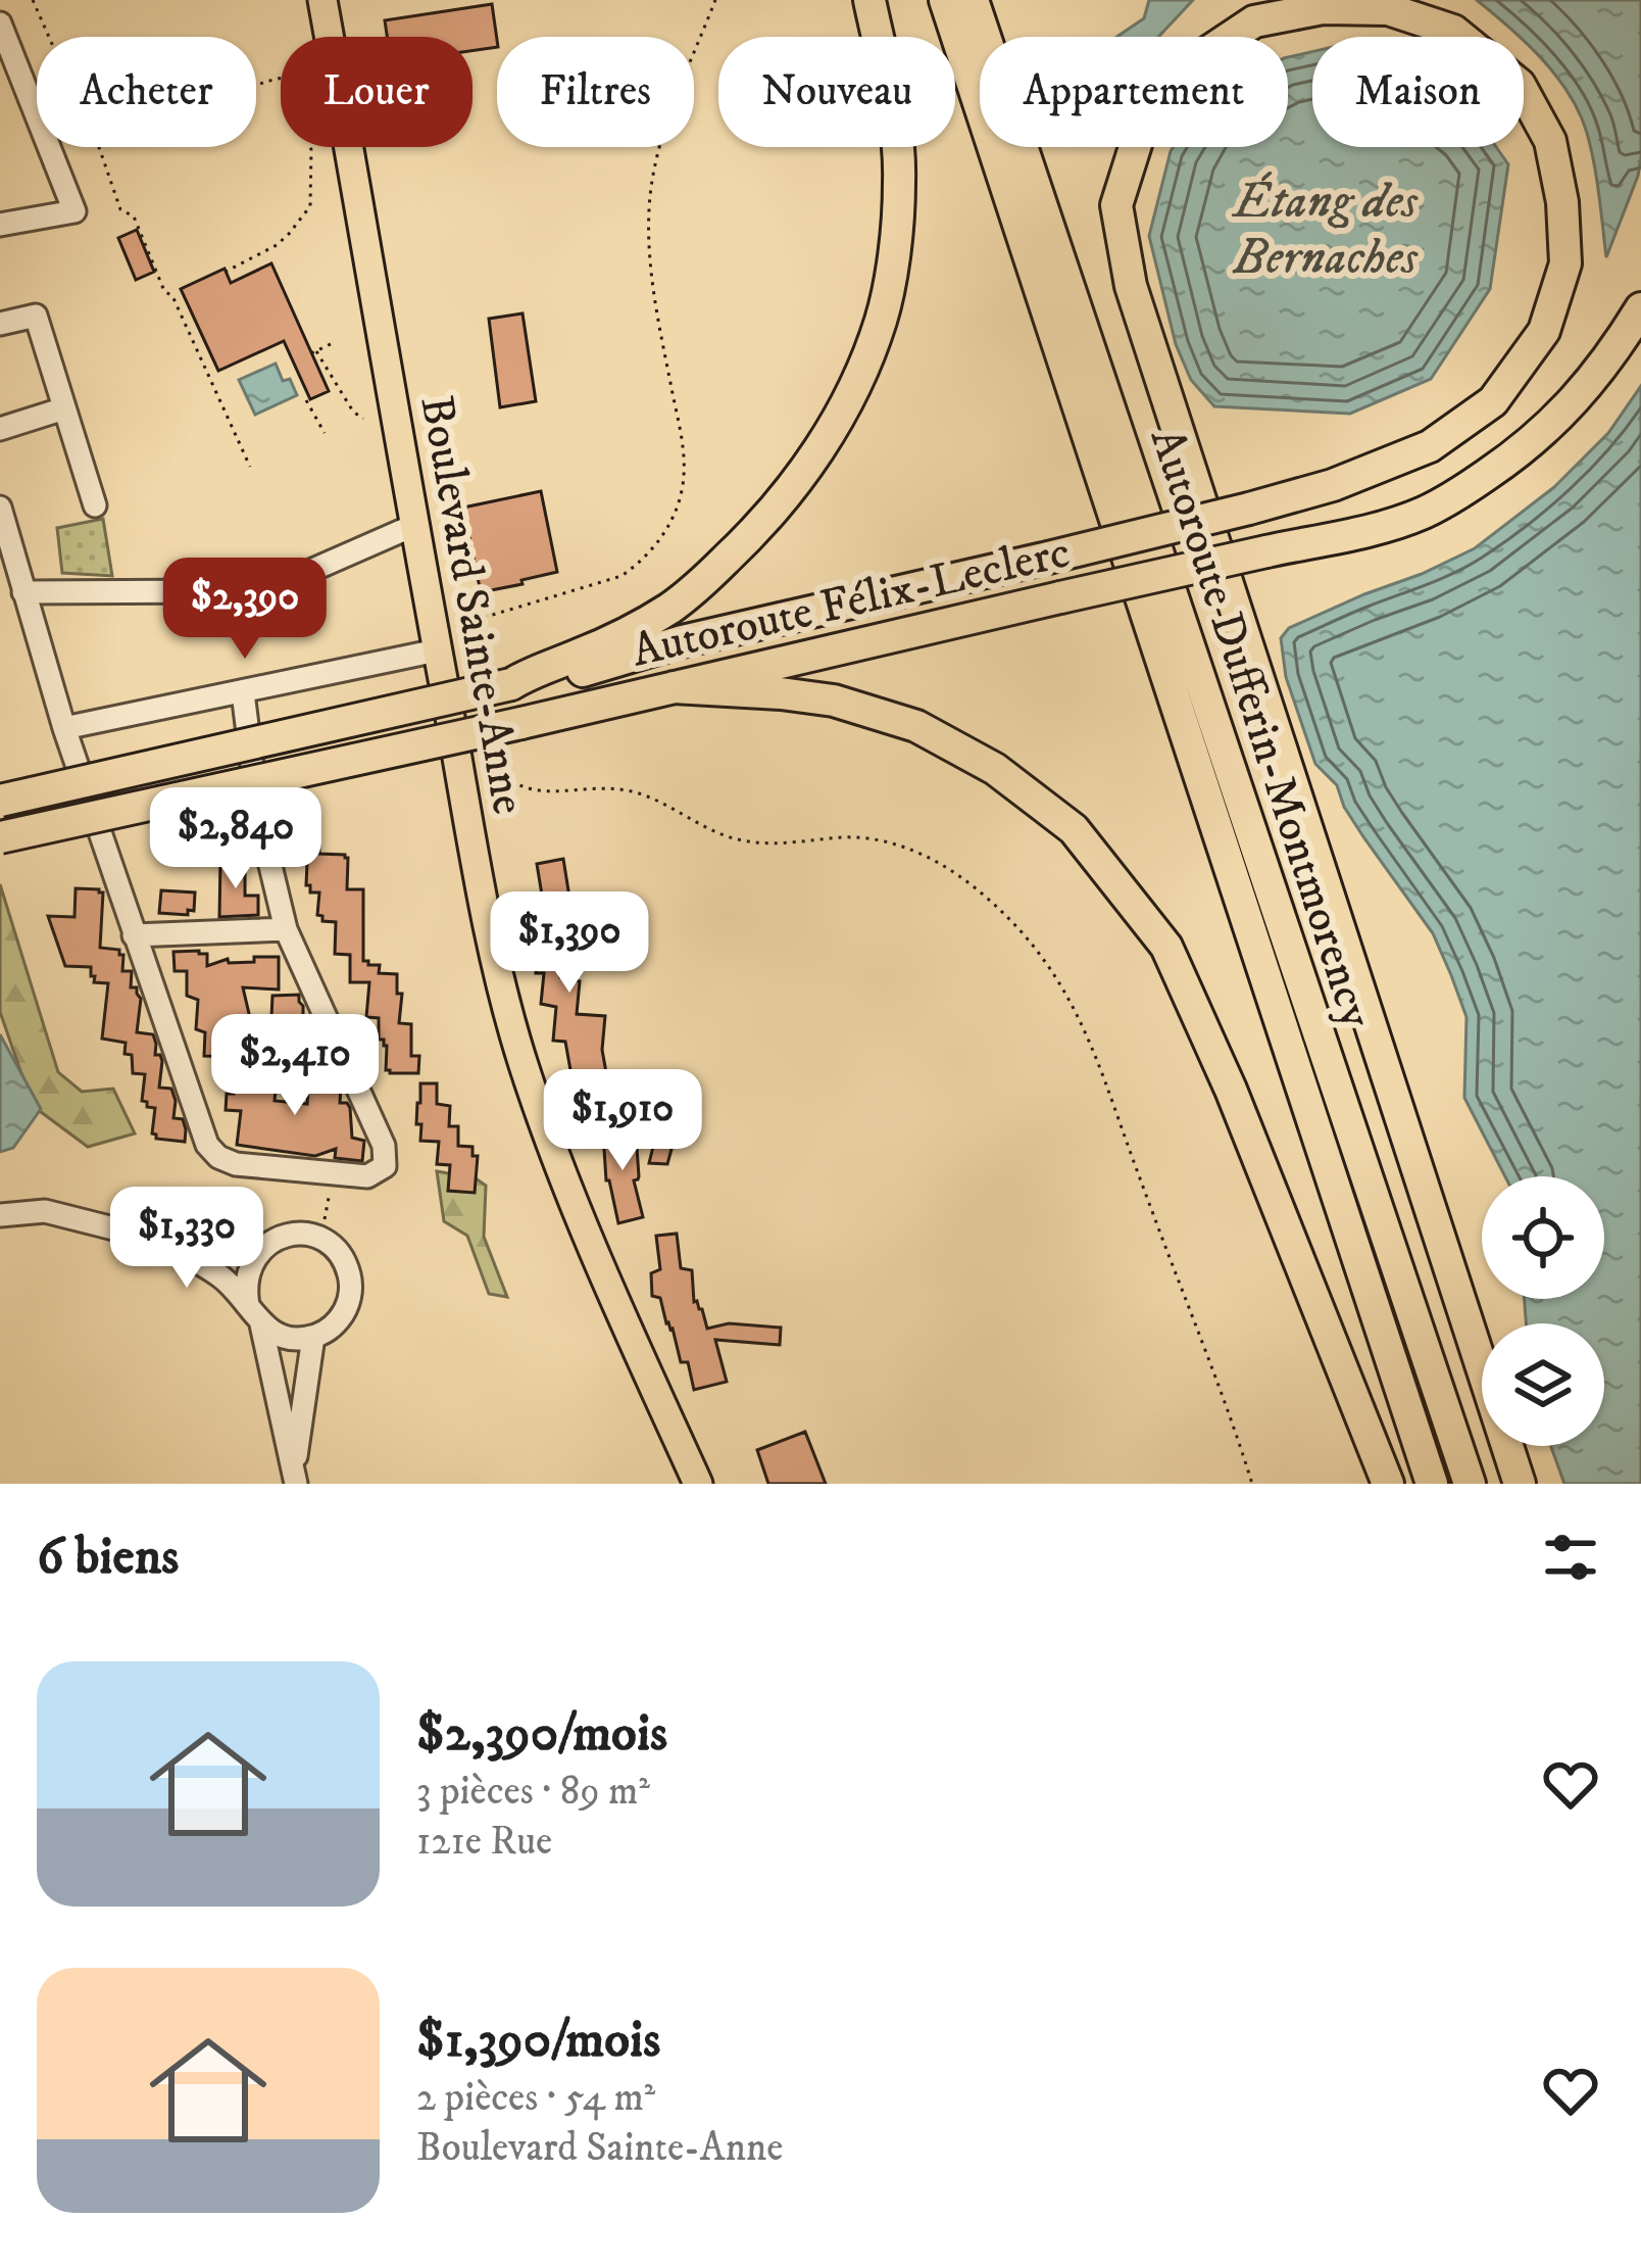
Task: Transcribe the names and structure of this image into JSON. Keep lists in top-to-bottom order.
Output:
{
  "streets": {
    "highway": ["Autoroute Félix-Leclerc", "Autoroute Dufferin-Montmorency"],
    "main road": ["Boulevard Sainte-Anne"]
  },
  "water": ["Étang des Bernaches"],
  "page": {
    "chip": [
      "Acheter",
      "Louer",
      "Filtres",
      "Nouveau",
      "Appartement",
      "Maison"
    ],
    "price": [
      "$2,390",
      "$2,840",
      "$1,390",
      "$2,410",
      "$1,910",
      "$1,330"
    ],
    "heading": "6 biens",
    "list": [
      {
        "name": "$2,390/mois",
        "note": "3 pièces · 89 m² · 121e Rue"
      },
      {
        "name": "$1,390/mois",
        "note": "2 pièces · 54 m² · Boulevard Sainte-Anne"
      }
    ]
  }
}
